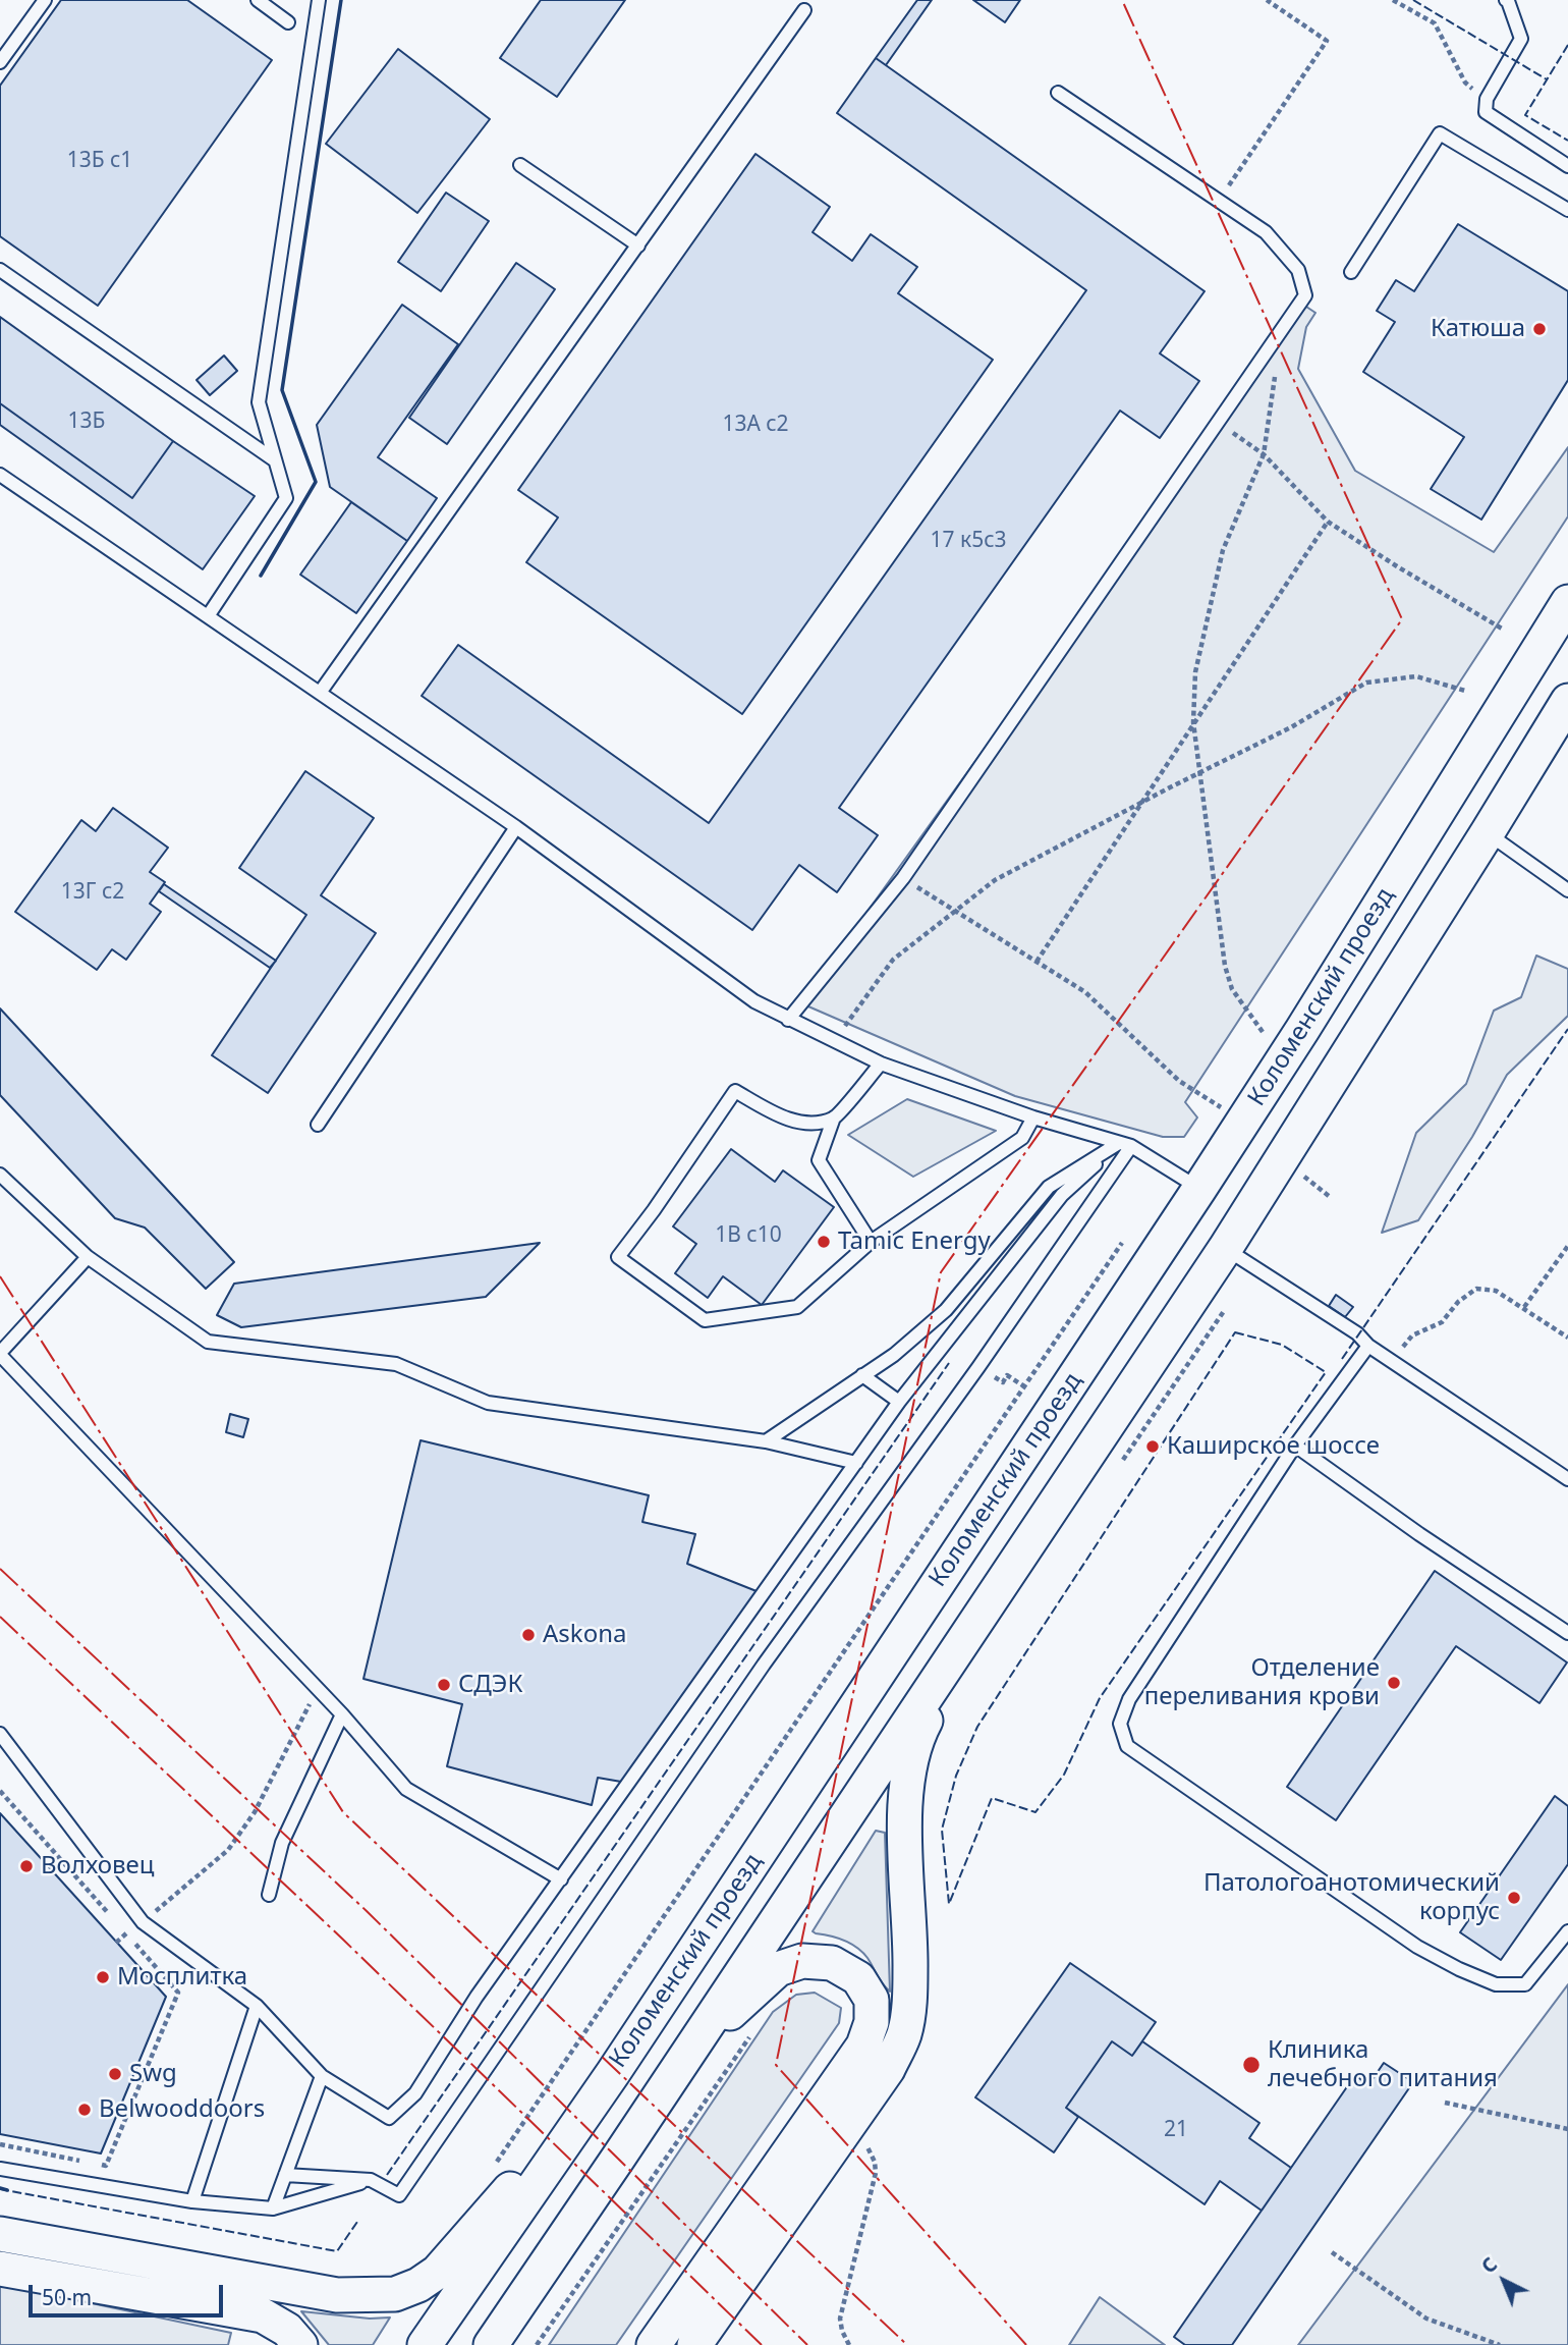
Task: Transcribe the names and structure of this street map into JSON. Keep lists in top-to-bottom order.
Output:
{
  "streets": {
    "main road": ["Коломенский проезд"]
  },
  "places": [
    "Катюша",
    "Tamic Energy",
    "Каширское шоссе",
    "Askona",
    "Отделение переливания крови",
    "СДЭК",
    "Волховец",
    "Патологоанотомический корпус",
    "Мосплитка",
    "Клиника лечебного питания",
    "Swg",
    "Belwooddoors"
  ],
  "house_numbers": [
    "13Б с1",
    "13Б",
    "13А с2",
    "17 к5с3",
    "13Г с2",
    "1В с10",
    "21"
  ],
  "scale_bar": "50 m",
  "north": "top left"
}
